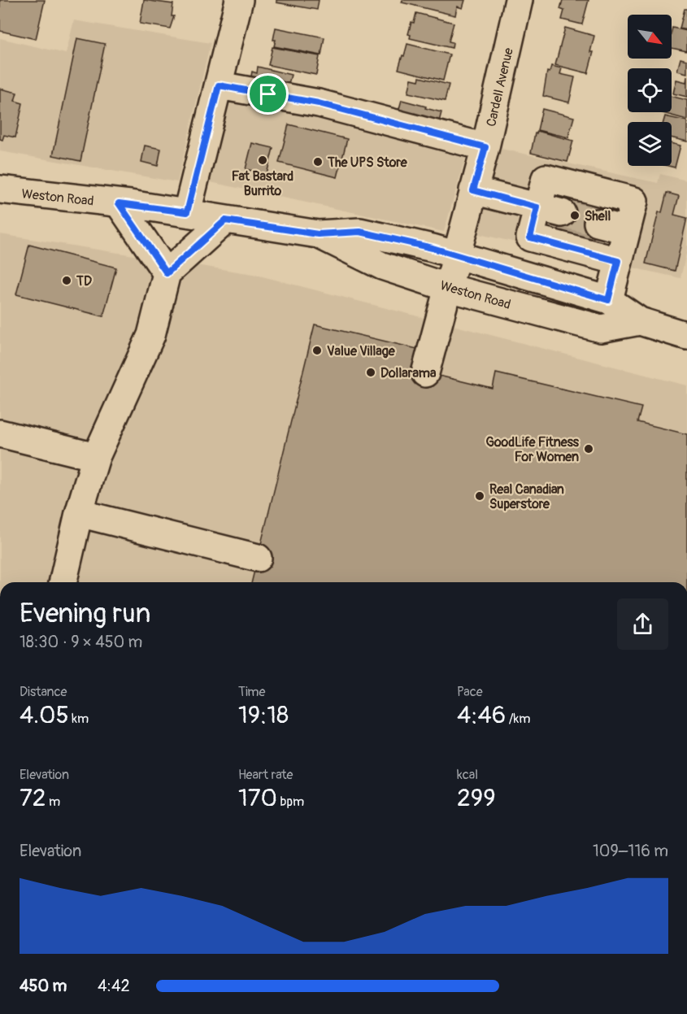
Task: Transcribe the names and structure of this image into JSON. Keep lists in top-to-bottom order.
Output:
{
  "streets": {
    "main road": ["Cardell Avenue", "Weston Road"]
  },
  "crossings": [
    ["Cardell Avenue", "Weston Road"]
  ],
  "places": [
    "Fat Bastard Burrito",
    "The UPS Store",
    "Shell",
    "TD",
    "Value Village",
    "Dollarama",
    "GoodLife Fitness For Women",
    "Real Canadian Superstore"
  ],
  "north": "bottom right",
  "page": {
    "heading": ["Evening run", "18:30 · 9 × 450 m"],
    "stats": [
      ["Distance", "4.05 km"],
      ["Time", "19:18"],
      ["Pace", "4:46 /km"],
      ["Elevation", "72 m"],
      ["Heart rate", "170 bpm"],
      ["kcal", "299"]
    ],
    "chart": ["Elevation", "109–116 m"],
    "list": [
      {
        "name": "450 m",
        "note": "4:42"
      }
    ]
  }
}
